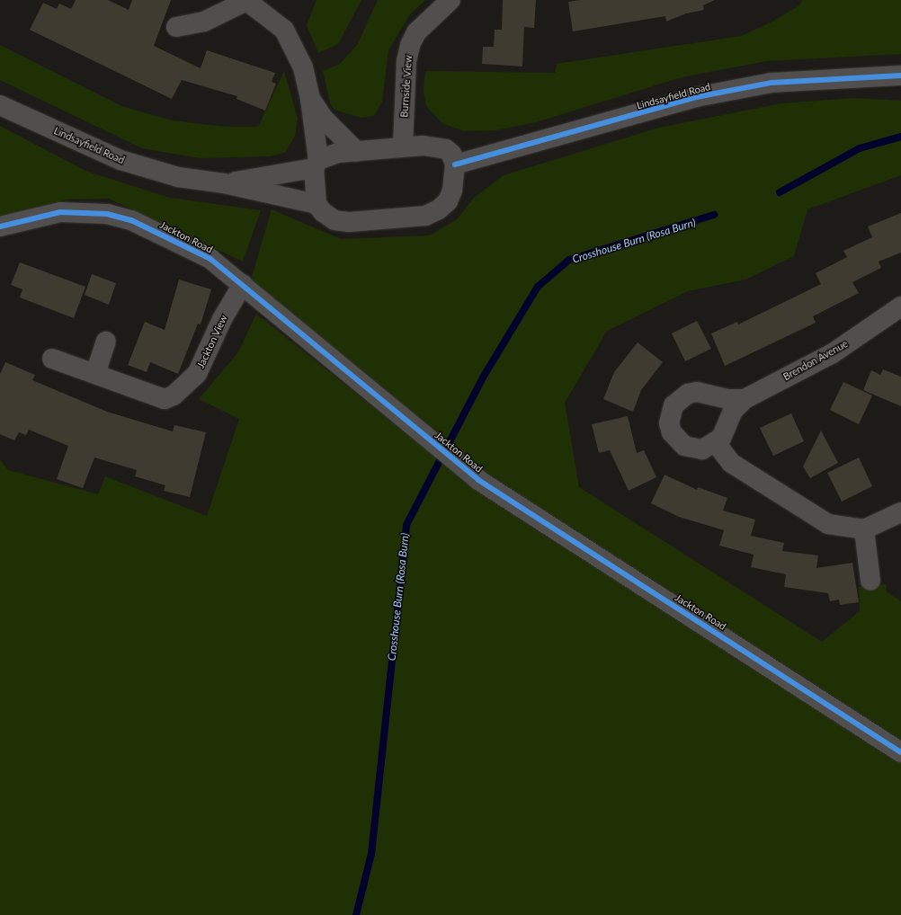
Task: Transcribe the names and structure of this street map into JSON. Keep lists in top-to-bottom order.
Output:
{
  "streets": {
    "street": [
      "Burnside View",
      "Lindsayfield Road",
      "Jackton Road",
      "Jackton View",
      "Brendon Avenue"
    ]
  },
  "crossings": [
    ["Burnside View", "Lindsayfield Road"],
    ["Jackton Road", "Jackton View"]
  ],
  "water": ["Crosshouse Burn (Rosa Burn)"]
}
